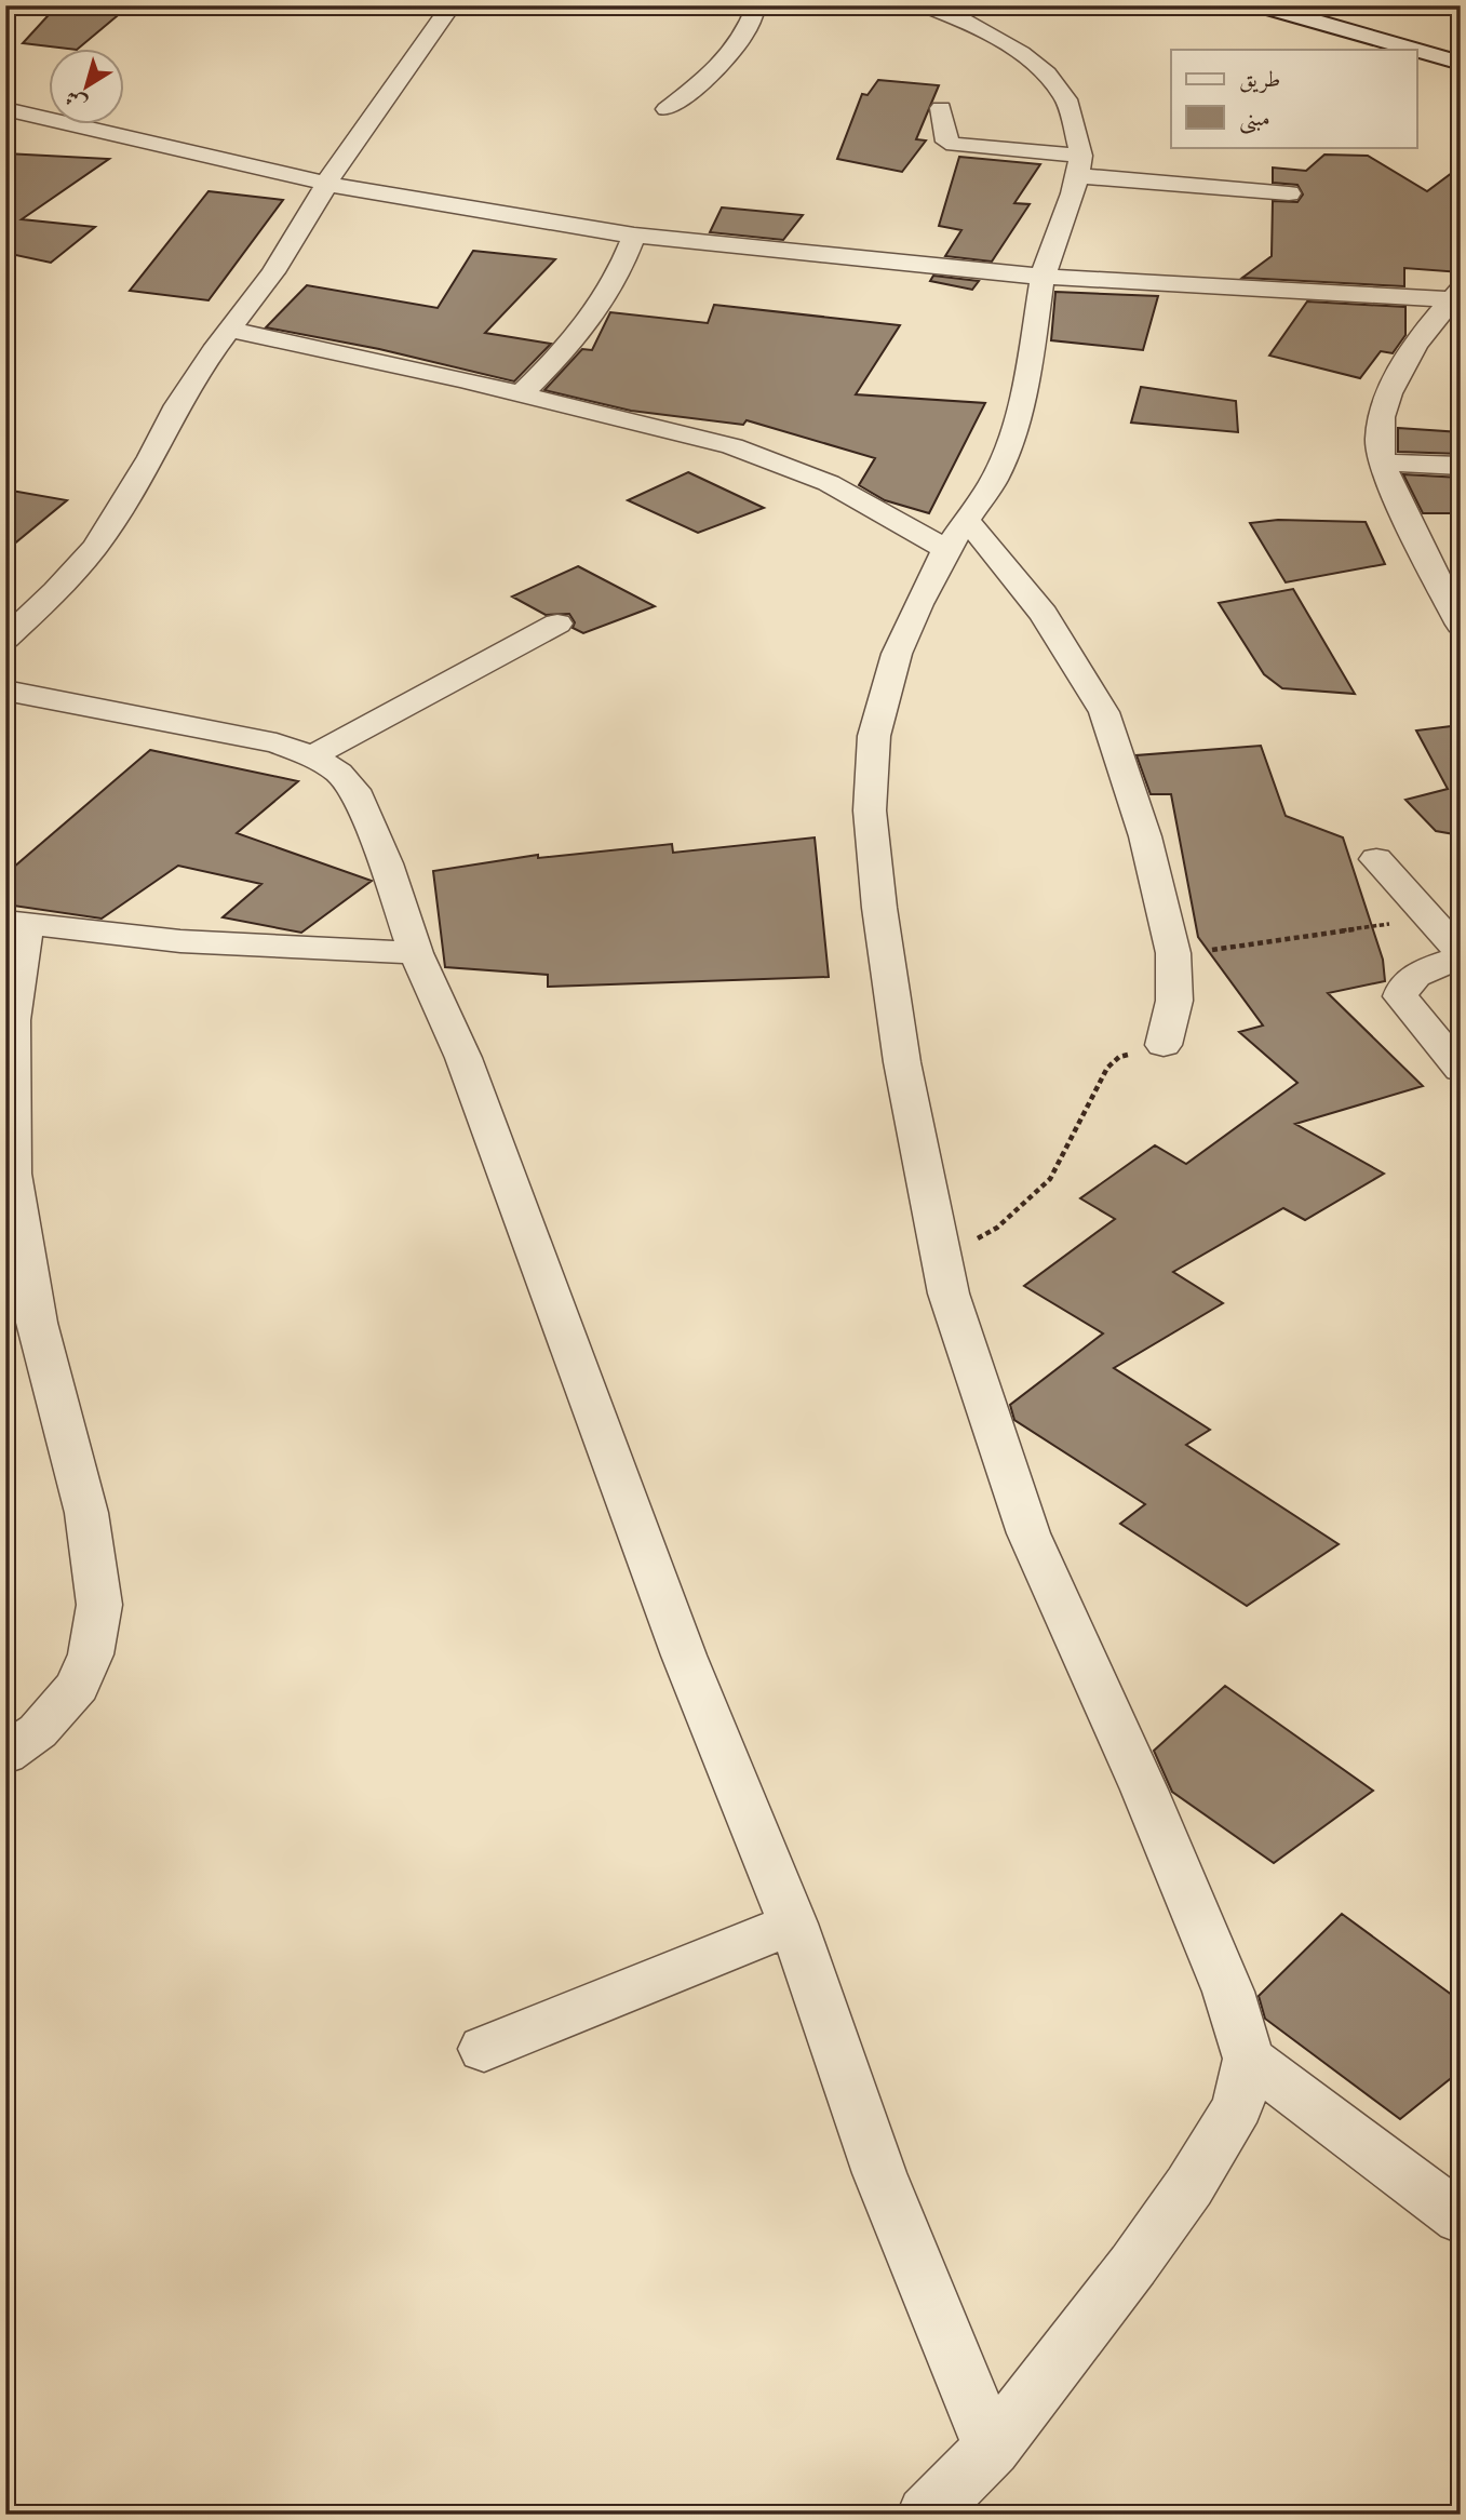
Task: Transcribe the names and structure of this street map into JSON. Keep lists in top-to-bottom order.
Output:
{
  "legend": ["طريق", "مبنى"],
  "north": "bottom left"
}
